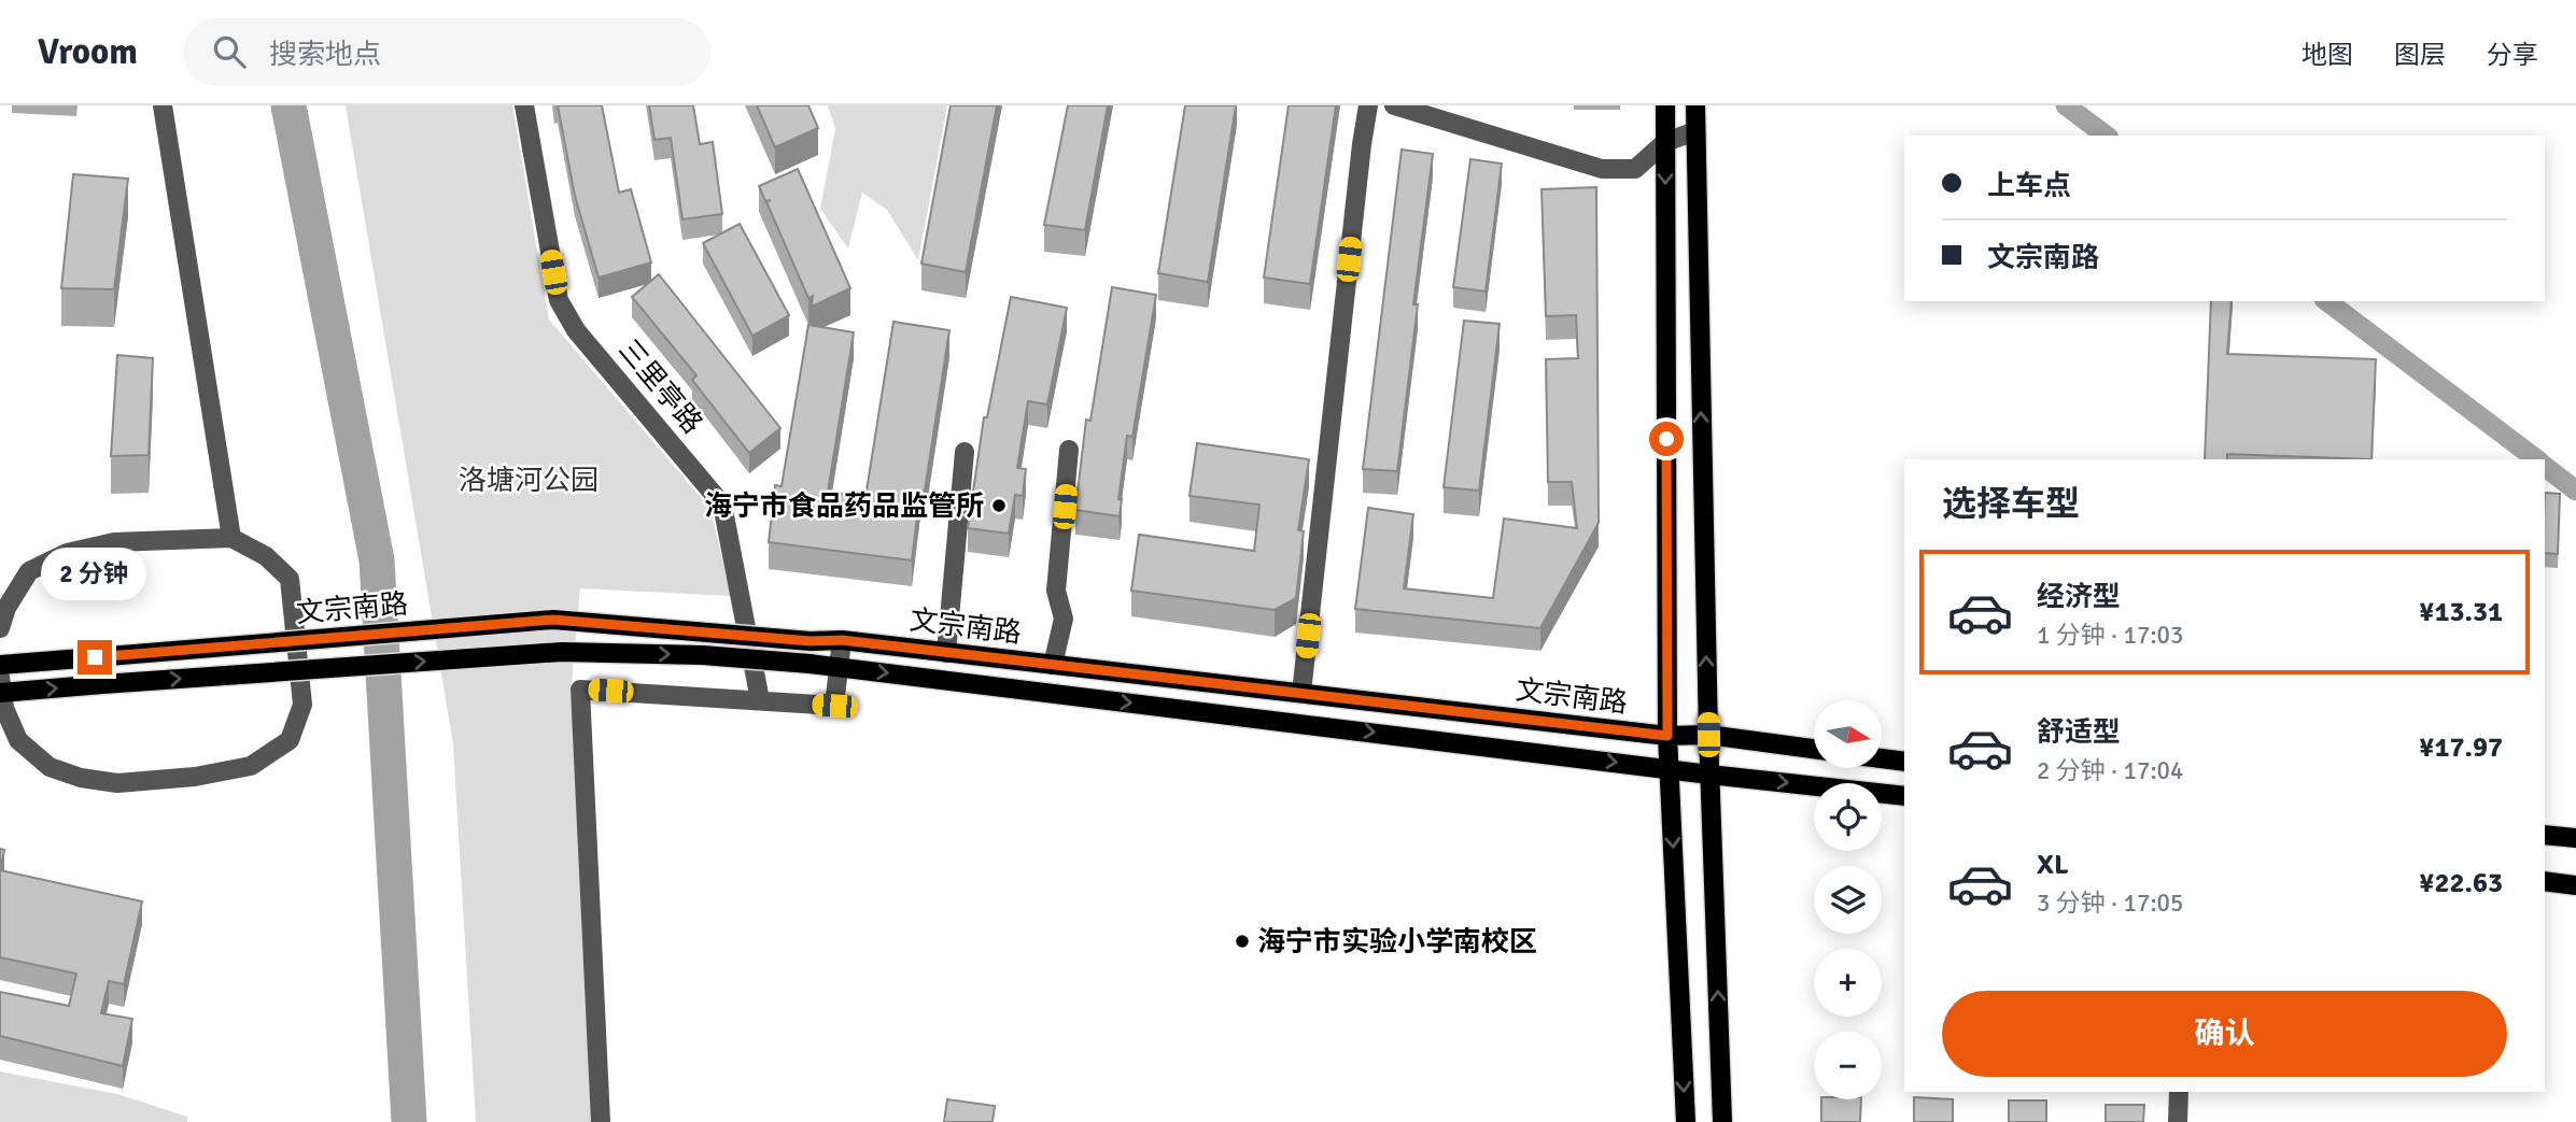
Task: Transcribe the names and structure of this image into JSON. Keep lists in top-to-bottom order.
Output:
{
  "streets": {
    "main road": ["文宗南路"],
    "street": ["三里亭路"]
  },
  "parks": ["洛塘河公园"],
  "places": ["海宁市食品药品监管所", "海宁市实验小学南校区"],
  "north": "right",
  "page": {
    "header": "Vroom",
    "search": "搜索地点",
    "nav": ["地图", "图层", "分享"],
    "banner": ["上车点", "文宗南路"],
    "heading": "选择车型",
    "bubble": "2 分钟",
    "list": [
      {
        "name": "经济型",
        "note": "1 分钟 · 17:03",
        "value": "¥13.31"
      },
      {
        "name": "舒适型",
        "note": "2 分钟 · 17:04",
        "value": "¥17.97"
      },
      {
        "name": "XL",
        "note": "3 分钟 · 17:05",
        "value": "¥22.63"
      }
    ],
    "map_buttons": ["+", "−"],
    "buttons": "确认"
  }
}
